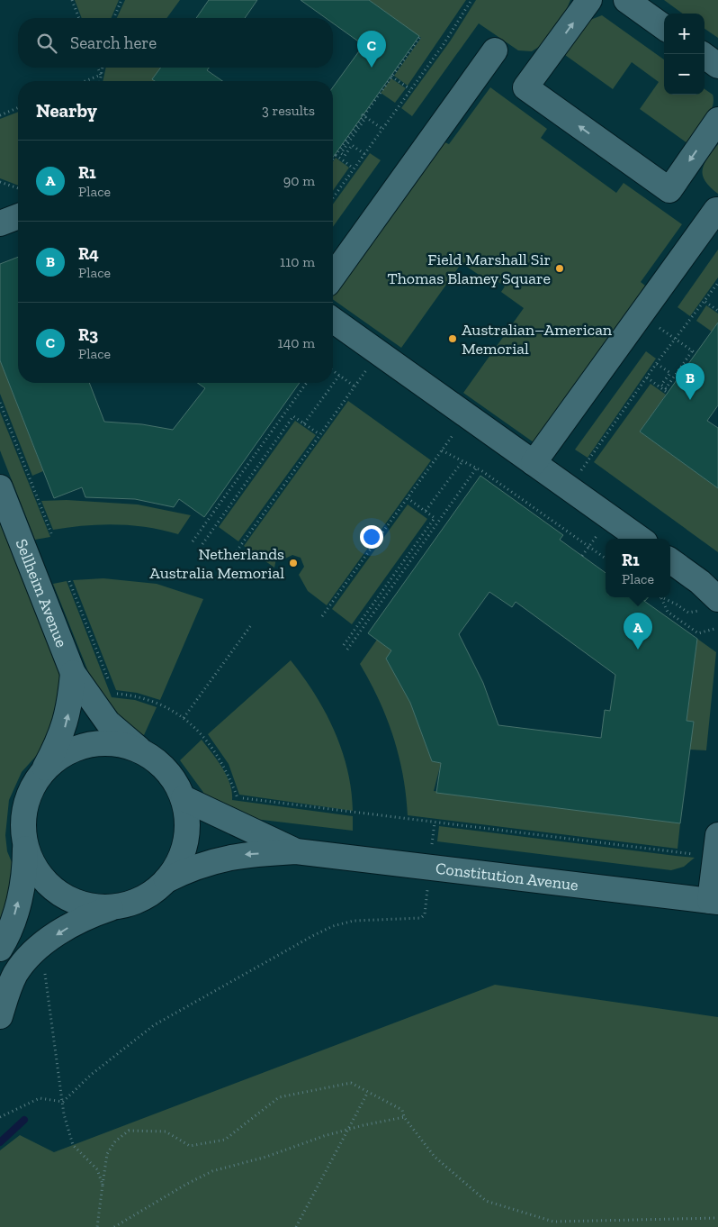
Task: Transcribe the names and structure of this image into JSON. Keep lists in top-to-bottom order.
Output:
{
  "streets": {
    "street": ["Sellheim Avenue", "Constitution Avenue"]
  },
  "crossings": [
    ["Sellheim Avenue", "Constitution Avenue"]
  ],
  "places": ["Field Marshall Sir Thomas Blamey Square", "Australian–American Memorial", "Netherlands Australia Memorial"],
  "page": {
    "map_buttons": ["+", "−"],
    "search": "Search here",
    "pins": ["C", "B", "A"],
    "heading": ["Nearby", "3 results"],
    "list": [
      {
        "mark": "A",
        "name": "R1",
        "note": "Place",
        "value": "90 m"
      },
      {
        "mark": "B",
        "name": "R4",
        "note": "Place",
        "value": "110 m"
      },
      {
        "mark": "C",
        "name": "R3",
        "note": "Place",
        "value": "140 m"
      }
    ],
    "popup": ["R1", "Place"]
  }
}
